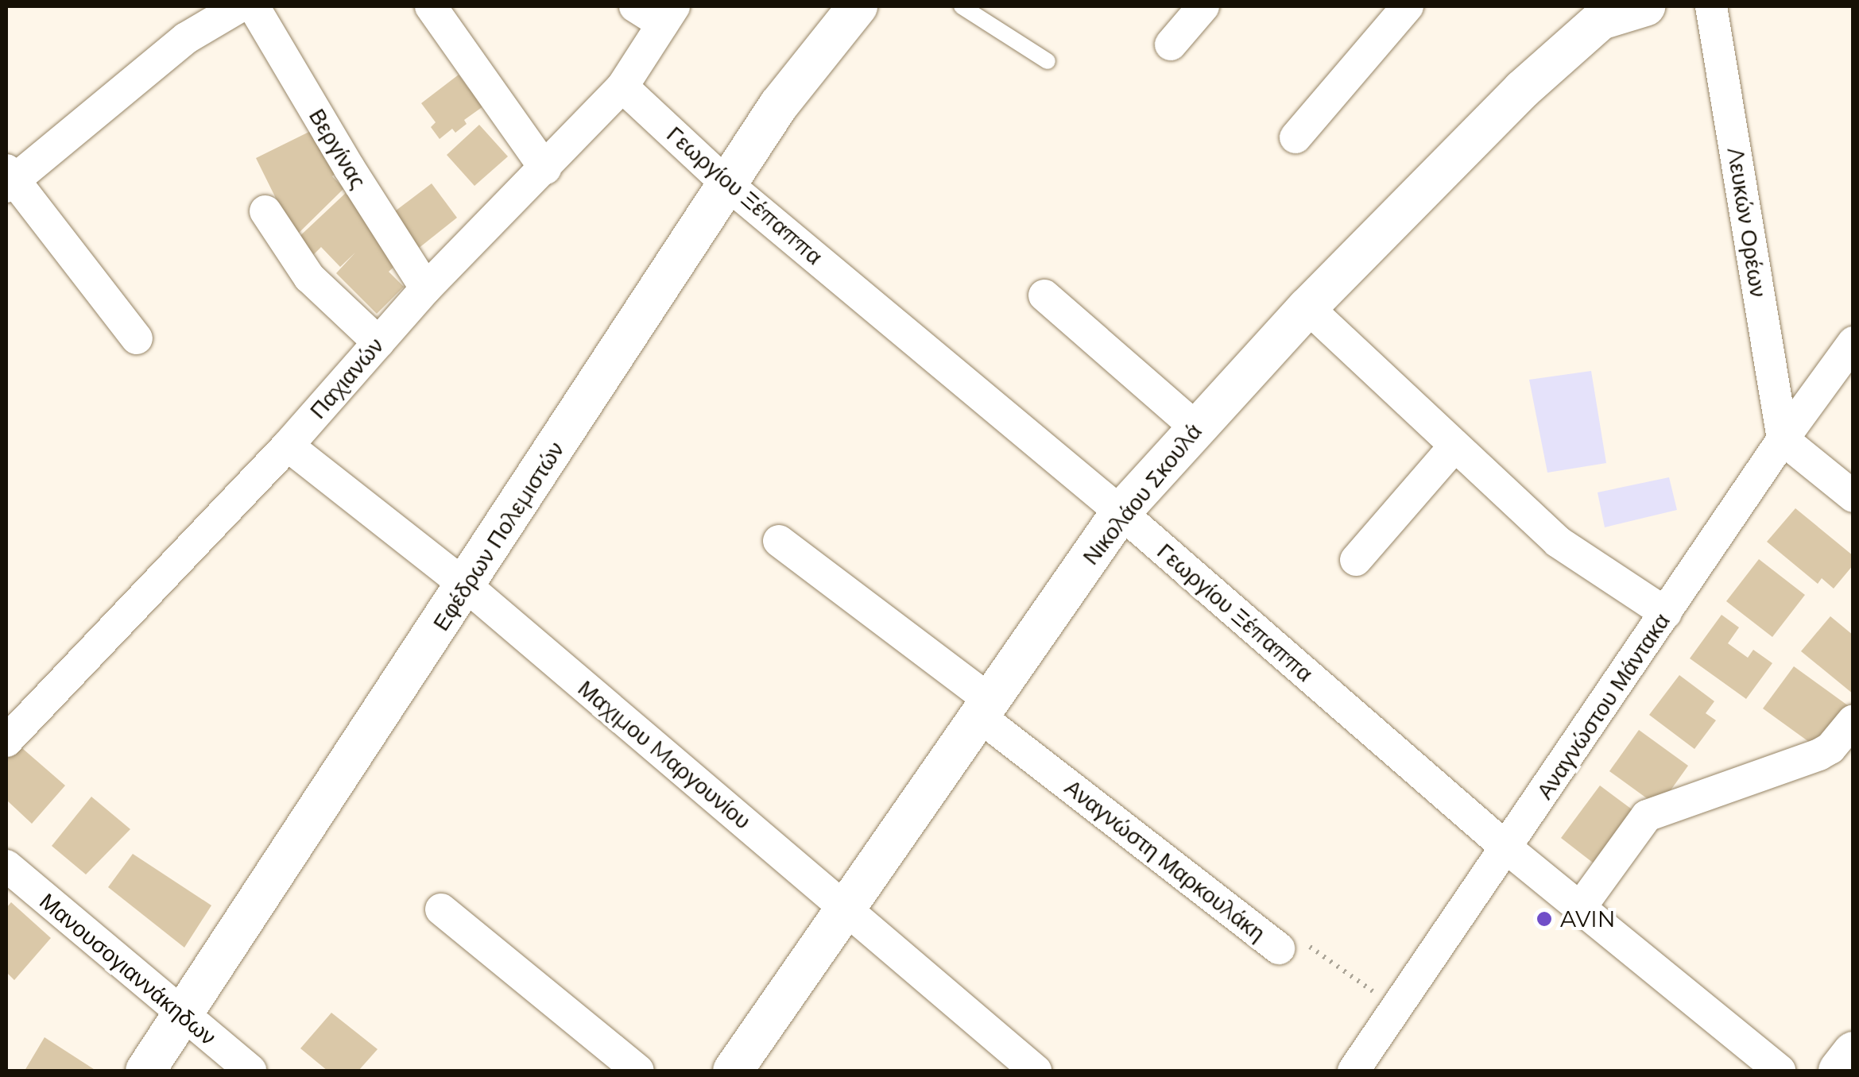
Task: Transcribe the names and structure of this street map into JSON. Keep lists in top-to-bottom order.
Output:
{
  "streets": {
    "street": [
      "Βεργίνας",
      "Γεωργίου Ξέπαππα",
      "Λευκών Ορέων",
      "Παχιανών",
      "Νικολάου Σκουλά",
      "Εφέδρων Πολεμιστών",
      "Αναγνώστου Μάντακα",
      "Μαχιμου Mαργουνίου",
      "Αναγνώστη Μαρκουλάκη",
      "Μανουσογιαννάκηδων"
    ]
  },
  "crossings": [
    ["Βεργίνας", "Παχιανών"],
    ["Γεωργίου Ξέπαππα", "Παχιανών"],
    ["Γεωργίου Ξέπαππα", "Νικολάου Σκουλά"],
    ["Γεωργίου Ξέπαππα", "Εφέδρων Πολεμιστών"],
    ["Γεωργίου Ξέπαππα", "Αναγνώστου Μάντακα"],
    ["Λευκών Ορέων", "Αναγνώστου Μάντακα"],
    ["Παχιανών", "Μαχιμου Mαργουνίου"],
    ["Νικολάου Σκουλά", "Μαχιμου Mαργουνίου"],
    ["Νικολάου Σκουλά", "Αναγνώστη Μαρκουλάκη"],
    ["Εφέδρων Πολεμιστών", "Μαχιμου Mαργουνίου"],
    ["Εφέδρων Πολεμιστών", "Μανουσογιαννάκηδων"],
    ["Αναγνώστου Μάντακα", "Αναγνώστη Μαρκουλάκη"]
  ],
  "places": ["AVIN"]
}
